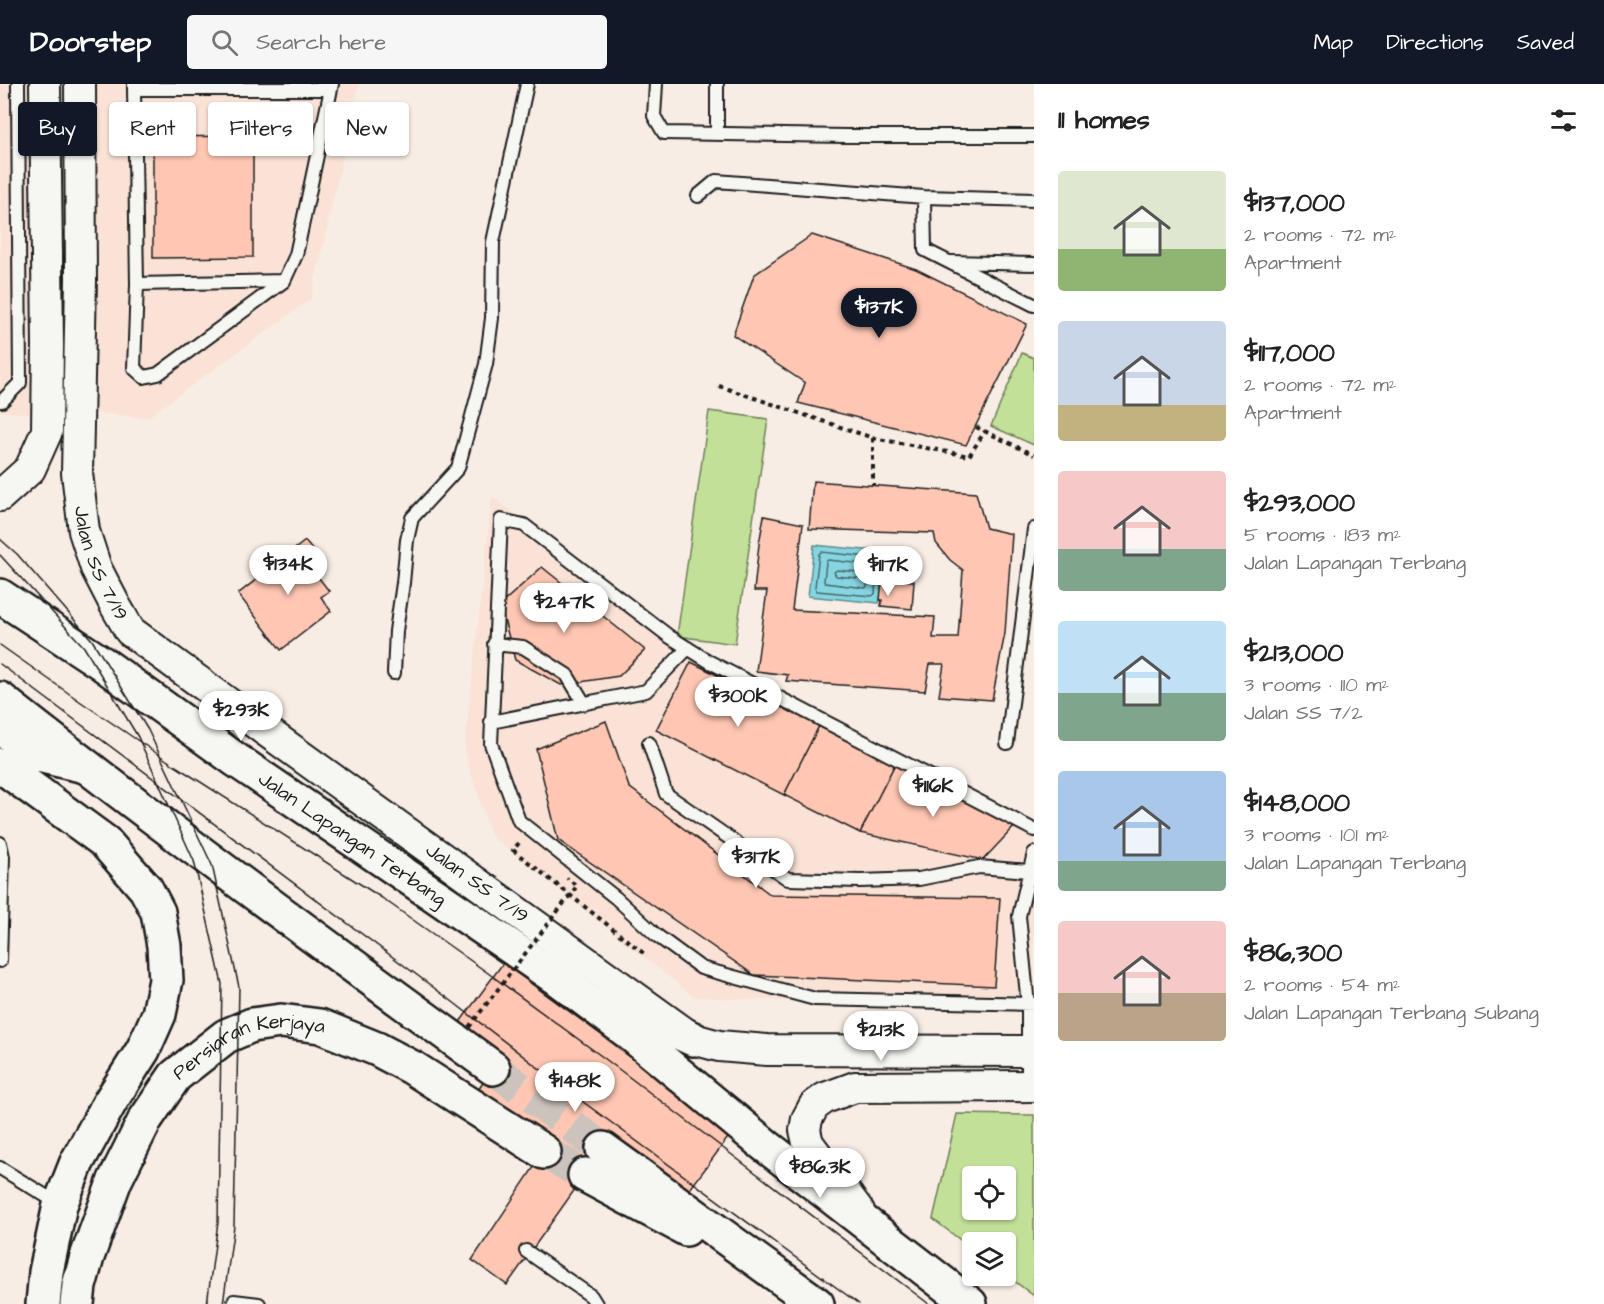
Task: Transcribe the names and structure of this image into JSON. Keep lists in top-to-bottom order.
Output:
{
  "streets": {
    "main road": ["Jalan Lapangan Terbang", "Persiaran Kerjaya"],
    "street": ["Jalan SS 7/19"]
  },
  "page": {
    "header": "Doorstep",
    "search": "Search here",
    "nav": ["Map", "Directions", "Saved"],
    "heading": "11 homes",
    "chip": [
      "Buy",
      "Rent",
      "Filters",
      "New"
    ],
    "list": [
      {
        "name": "$137,000",
        "note": "2 rooms · 72 m² · Apartment"
      },
      {
        "name": "$117,000",
        "note": "2 rooms · 72 m² · Apartment"
      },
      {
        "name": "$293,000",
        "note": "5 rooms · 183 m² · Jalan Lapangan Terbang"
      },
      {
        "name": "$213,000",
        "note": "3 rooms · 110 m² · Jalan SS 7/2"
      },
      {
        "name": "$148,000",
        "note": "3 rooms · 101 m² · Jalan Lapangan Terbang"
      },
      {
        "name": "$86,300",
        "note": "2 rooms · 54 m² · Jalan Lapangan Terbang Subang"
      }
    ],
    "price": [
      "$137K",
      "$134K",
      "$117K",
      "$247K",
      "$300K",
      "$293K",
      "$116K",
      "$317K",
      "$213K",
      "$148K",
      "$86.3K"
    ]
  }
}
